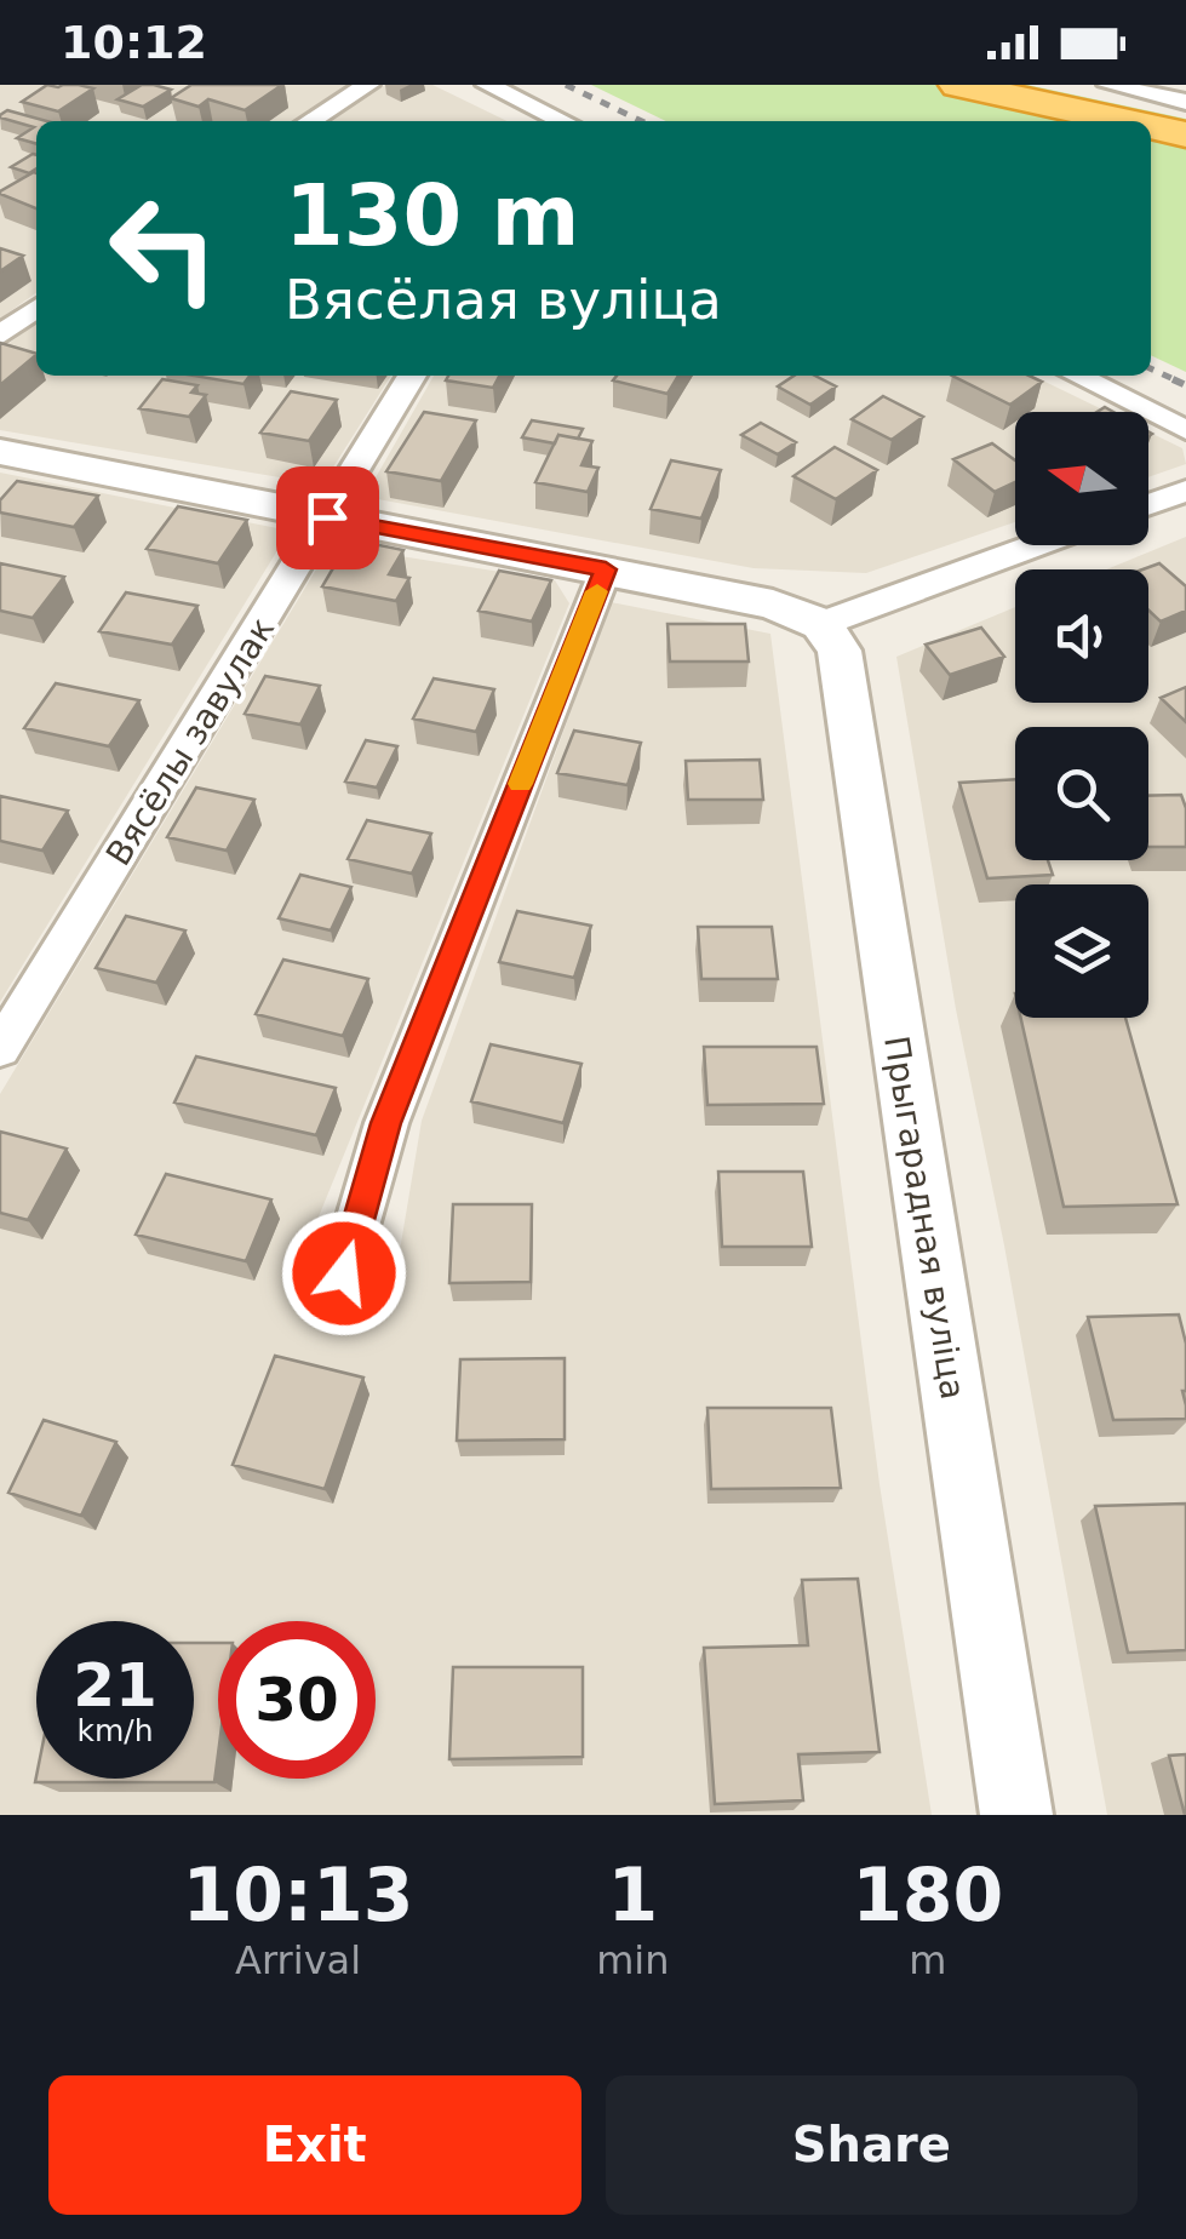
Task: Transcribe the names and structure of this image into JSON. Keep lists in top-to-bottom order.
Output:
{
  "streets": {
    "street": ["Вясёлы завулак", "Прыгарадная вуліца"]
  },
  "north": "left",
  "page": {
    "status": "10:12",
    "turn": ["130 m", "Вясёлая вуліца"],
    "speed": "21 km/h",
    "limit": "30",
    "eta": [
      "10:13",
      "Arrival",
      "1",
      "min",
      "180",
      "m"
    ],
    "buttons": ["Exit", "Share"]
  }
}
